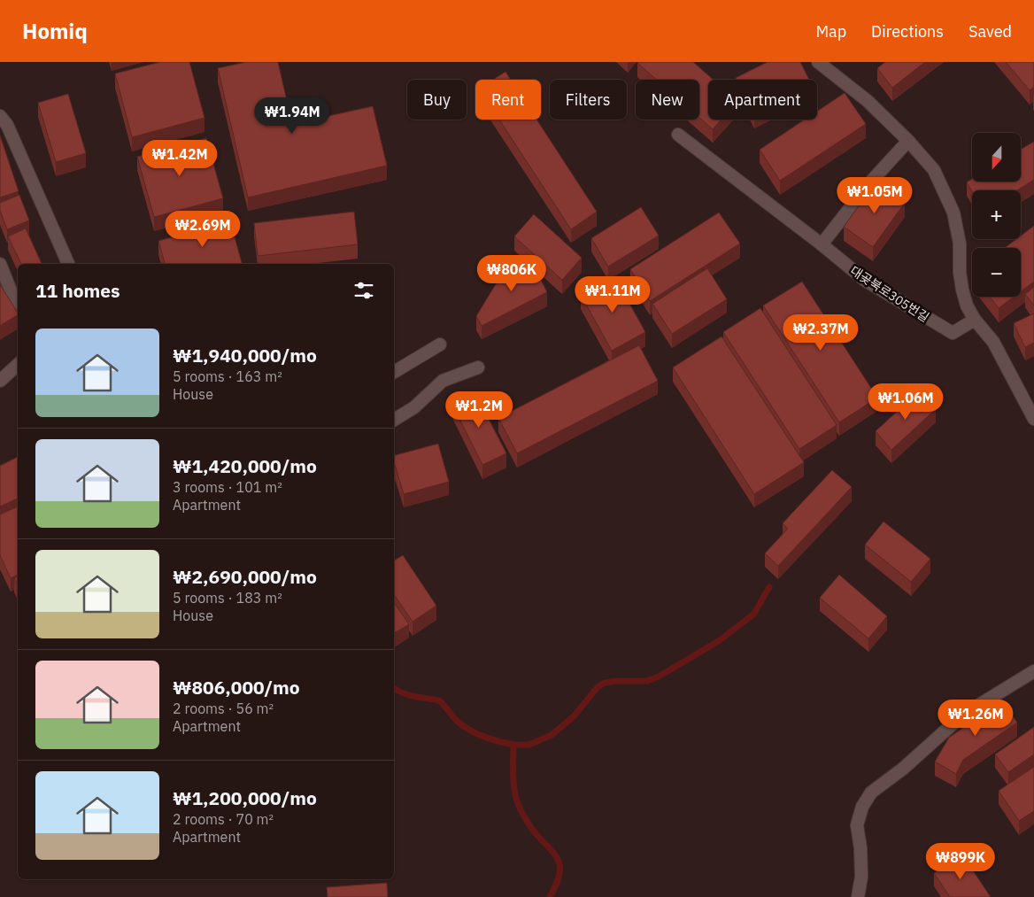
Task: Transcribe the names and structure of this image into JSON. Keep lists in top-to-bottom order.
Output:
{
  "streets": {
    "lane": ["대곶북로305번길"]
  },
  "north": "bottom",
  "page": {
    "header": "Homiq",
    "nav": ["Map", "Directions", "Saved"],
    "chip": [
      "Buy",
      "Rent",
      "Filters",
      "New",
      "Apartment"
    ],
    "price": [
      "₩1.94M",
      "₩1.42M",
      "₩1.05M",
      "₩2.69M",
      "₩806K",
      "₩1.11M",
      "₩2.37M",
      "₩1.06M",
      "₩1.2M",
      "₩1.26M",
      "₩899K"
    ],
    "map_buttons": ["+", "−"],
    "heading": "11 homes",
    "list": [
      {
        "name": "₩1,940,000/mo",
        "note": "5 rooms · 163 m² · House"
      },
      {
        "name": "₩1,420,000/mo",
        "note": "3 rooms · 101 m² · Apartment"
      },
      {
        "name": "₩2,690,000/mo",
        "note": "5 rooms · 183 m² · House"
      },
      {
        "name": "₩806,000/mo",
        "note": "2 rooms · 56 m² · Apartment"
      },
      {
        "name": "₩1,200,000/mo",
        "note": "2 rooms · 70 m² · Apartment"
      }
    ]
  }
}
